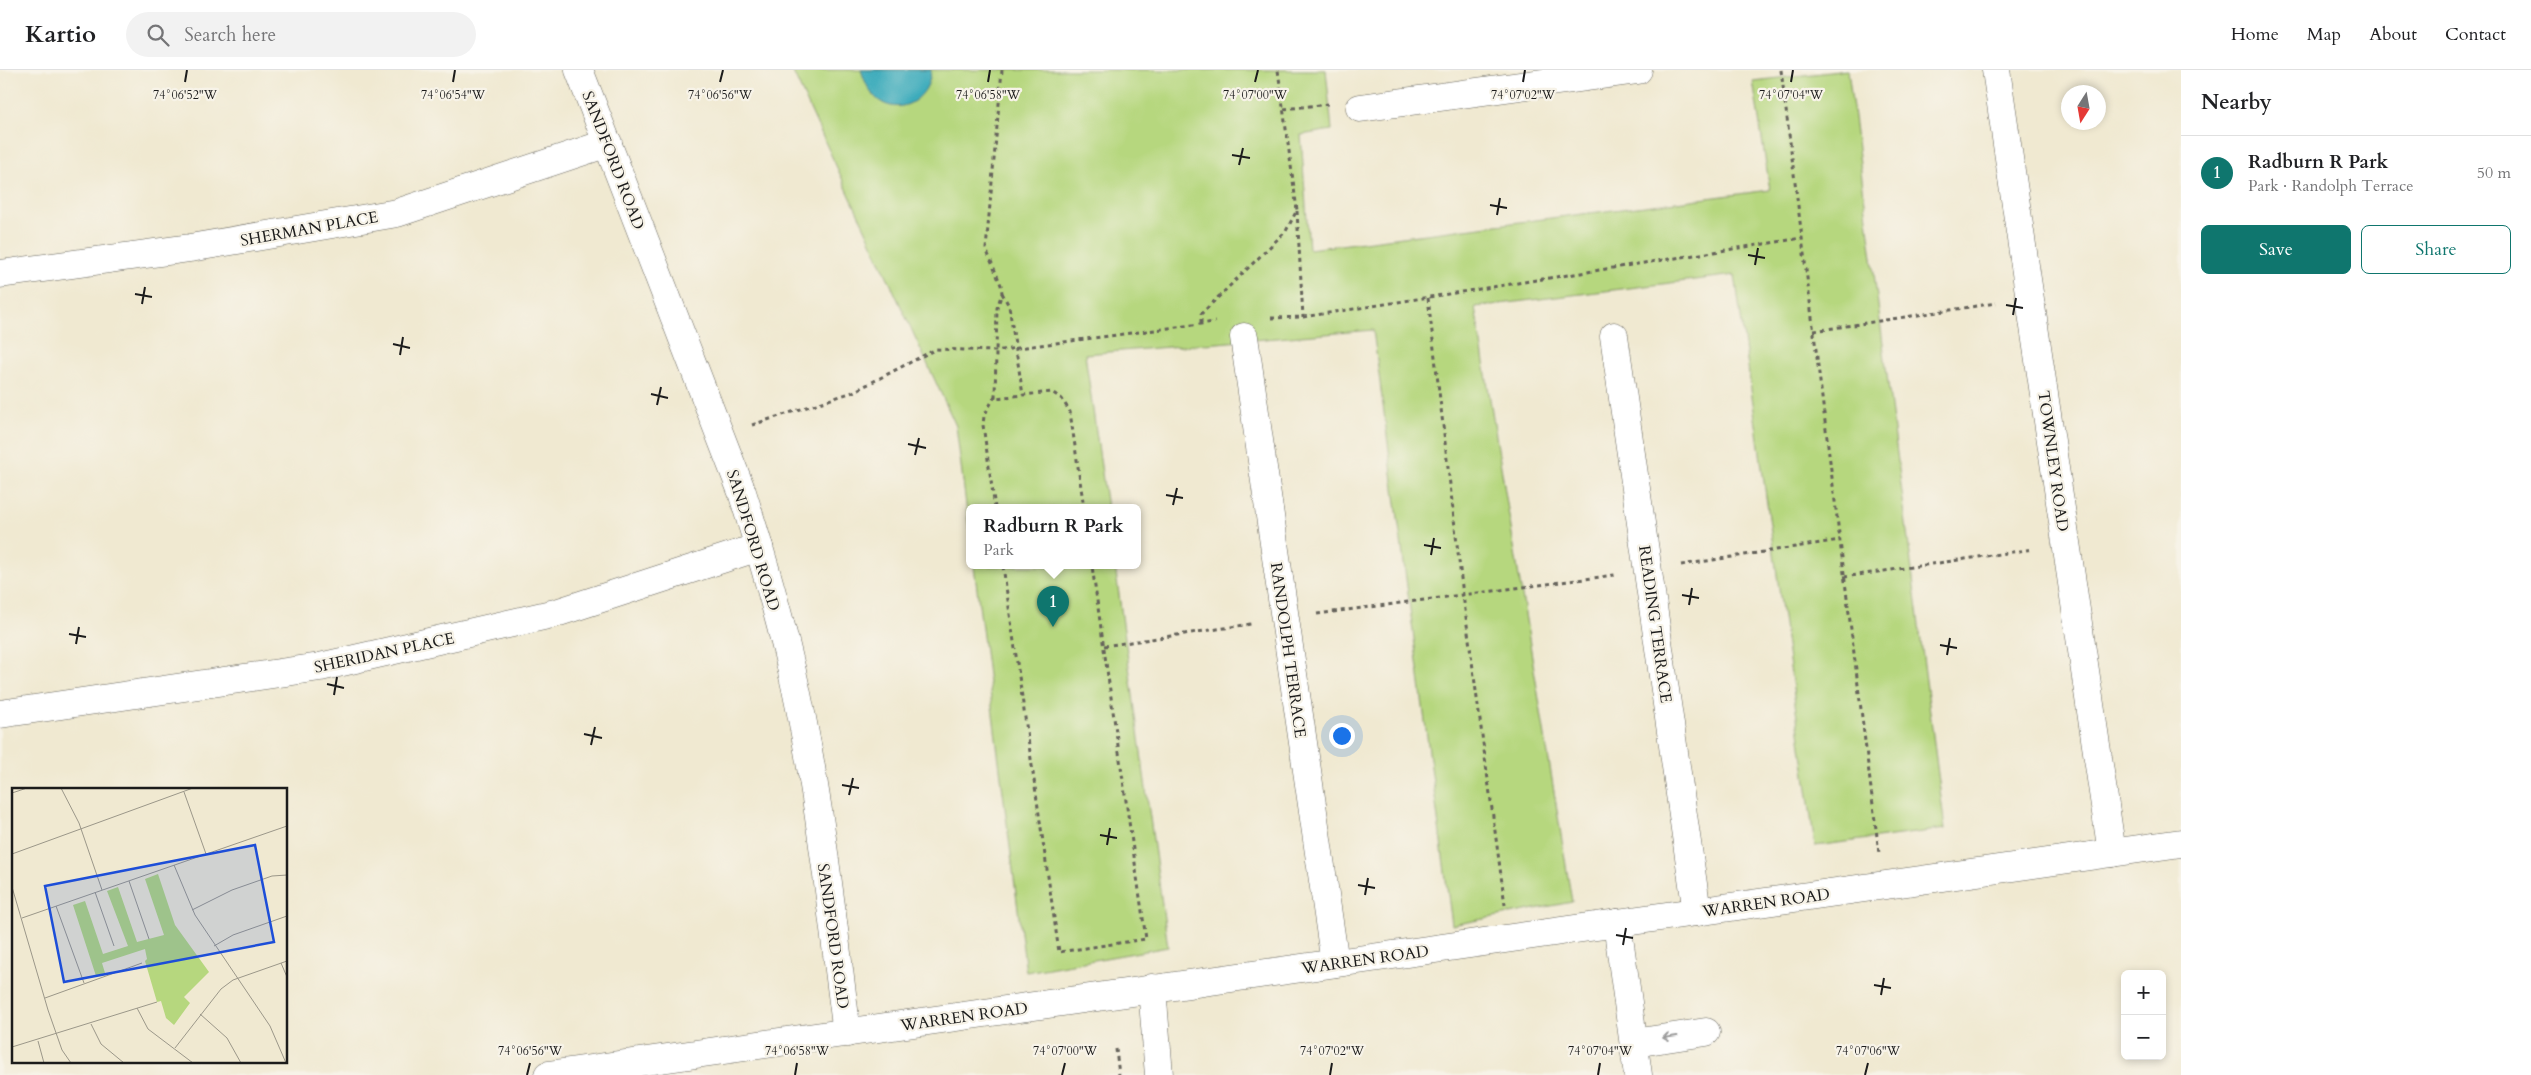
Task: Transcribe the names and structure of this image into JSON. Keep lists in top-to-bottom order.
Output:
{
  "streets": {
    "street": [
      "SANDFORD ROAD",
      "SHERMAN PLACE",
      "TOWNLEY ROAD",
      "READING TERRACE",
      "RANDOLPH TERRACE",
      "SHERIDAN PLACE",
      "WARREN ROAD"
    ]
  },
  "crossings": [
    ["SANDFORD ROAD", "SHERMAN PLACE"],
    ["SANDFORD ROAD", "SHERIDAN PLACE"],
    ["SANDFORD ROAD", "WARREN ROAD"],
    ["TOWNLEY ROAD", "WARREN ROAD"],
    ["READING TERRACE", "WARREN ROAD"],
    ["RANDOLPH TERRACE", "WARREN ROAD"]
  ],
  "north": "bottom",
  "page": {
    "header": "Kartio",
    "search": "Search here",
    "nav": [
      "Home",
      "Map",
      "About",
      "Contact"
    ],
    "heading": "Nearby",
    "list": [
      {
        "mark": "1",
        "name": "Radburn R Park",
        "note": "Park · Randolph Terrace",
        "value": "50 m"
      }
    ],
    "buttons": ["Save", "Share"],
    "popup": ["Radburn R Park", "Park"],
    "pins": "1",
    "map_buttons": ["+", "−"]
  },
  "coordinates": [
    "74°06'52\"W",
    "74°06'54\"W",
    "74°06'56\"W",
    "74°06'58\"W",
    "74°07'00\"W",
    "74°07'02\"W",
    "74°07'04\"W",
    "74°07'06\"W"
  ]
}
